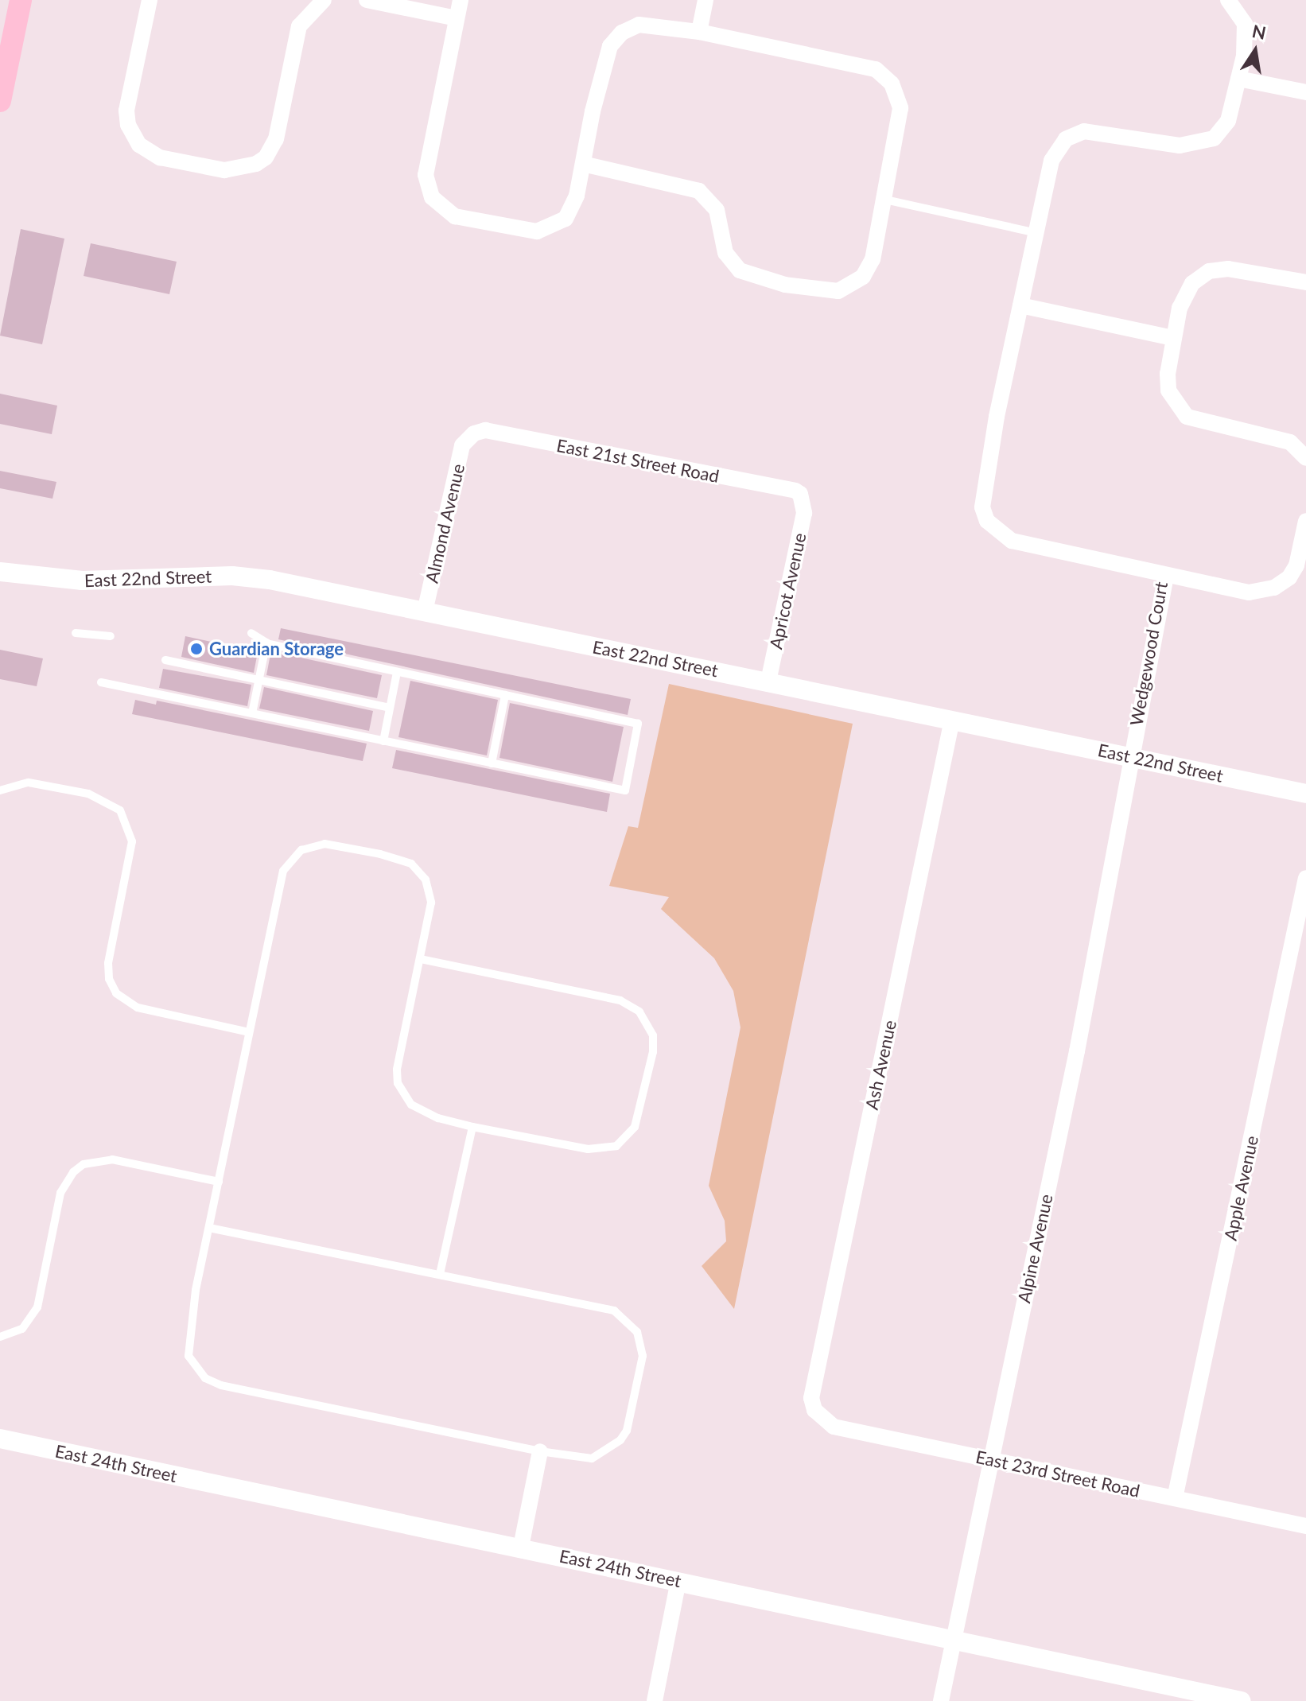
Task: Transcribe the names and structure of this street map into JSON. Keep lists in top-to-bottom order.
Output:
{
  "streets": {
    "street": [
      "East 21st Street Road",
      "Almond Avenue",
      "East 22nd Street",
      "Apricot Avenue",
      "Wedgewood Court",
      "Ash Avenue",
      "Apple Avenue",
      "Alpine Avenue",
      "East 24th Street",
      "East 23rd Street Road"
    ]
  },
  "crossings": [
    ["East 21st Street Road", "Almond Avenue"],
    ["East 21st Street Road", "Apricot Avenue"],
    ["Almond Avenue", "East 22nd Street"],
    ["East 22nd Street", "Apricot Avenue"],
    ["East 22nd Street", "Wedgewood Court"],
    ["East 22nd Street", "Ash Avenue"],
    ["Wedgewood Court", "Alpine Avenue"],
    ["Ash Avenue", "East 23rd Street Road"],
    ["Apple Avenue", "East 23rd Street Road"],
    ["Alpine Avenue", "East 24th Street"],
    ["Alpine Avenue", "East 23rd Street Road"]
  ],
  "places": ["Guardian Storage"],
  "north": "top"
}
